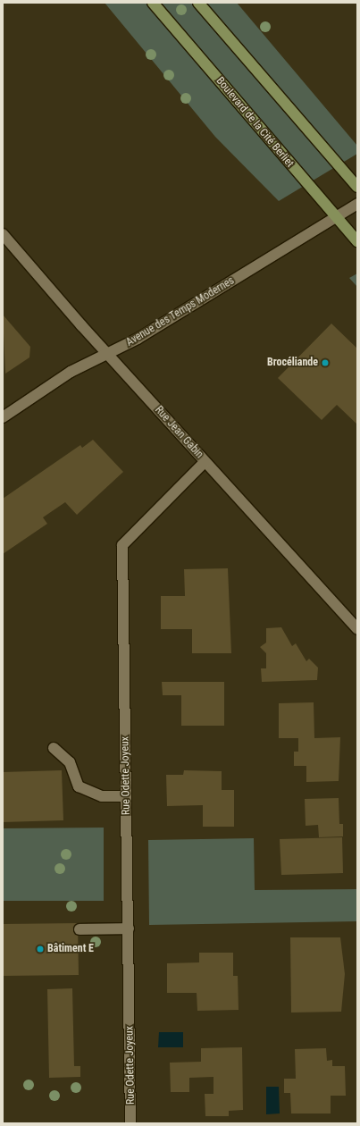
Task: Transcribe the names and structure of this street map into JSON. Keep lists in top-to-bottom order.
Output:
{
  "streets": {
    "main road": ["Boulevard de la Cité Berliet"],
    "street": ["Avenue des Temps Modernes", "Rue Jean Gabin", "Rue Odette Joyeux"]
  },
  "crossings": [
    ["Boulevard de la Cité Berliet", "Avenue des Temps Modernes"],
    ["Avenue des Temps Modernes", "Rue Jean Gabin"],
    ["Rue Jean Gabin", "Rue Odette Joyeux"]
  ],
  "places": ["Brocéliande", "Bâtiment E"]
}
